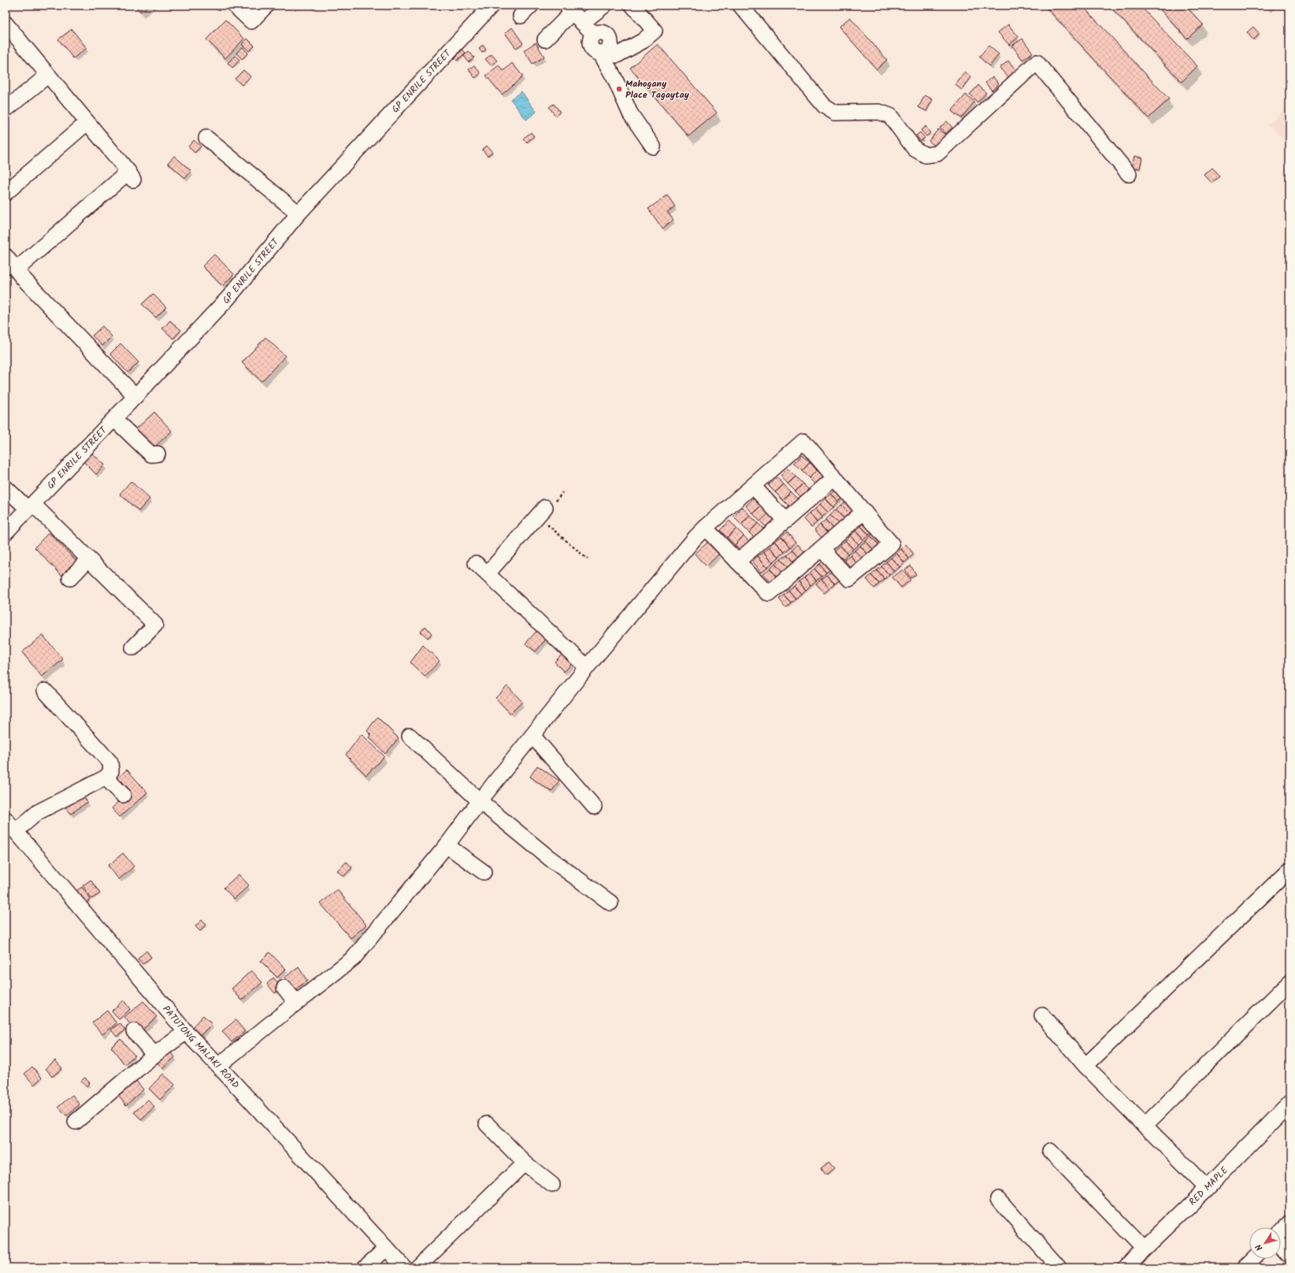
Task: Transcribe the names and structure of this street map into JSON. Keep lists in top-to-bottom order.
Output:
{
  "streets": {
    "street": ["GP ENRILE STREET", "PATUTONG MALAKI ROAD", "RED MAPLE"]
  },
  "places": ["Mahogany Place Tagaytay"],
  "north": "bottom left"
}
